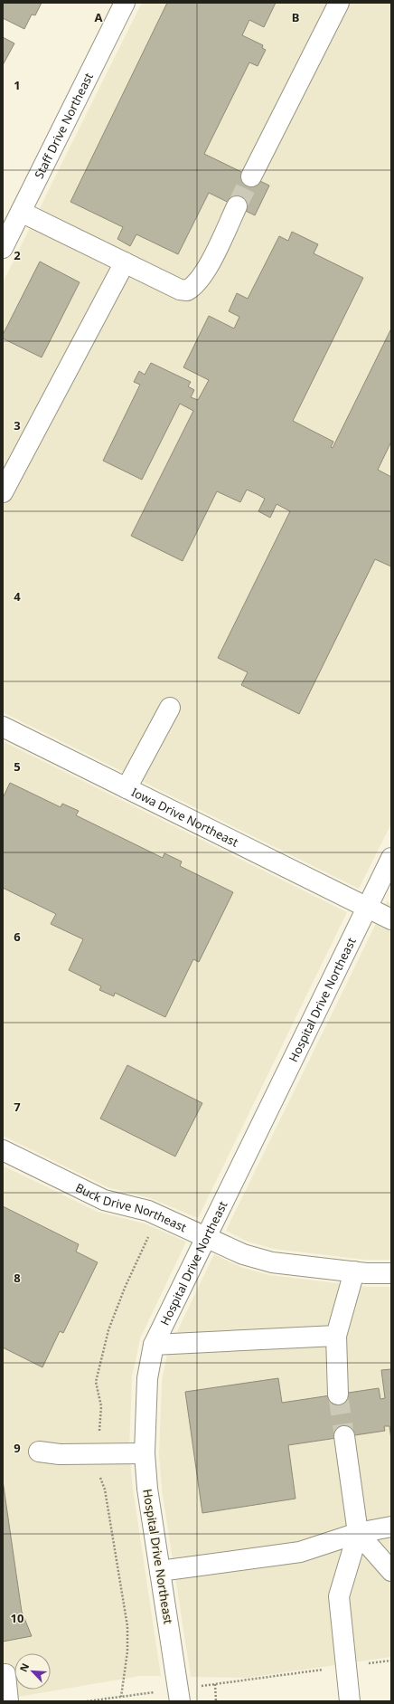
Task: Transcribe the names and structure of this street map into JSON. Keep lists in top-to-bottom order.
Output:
{
  "streets": {
    "street": [
      "Staff Drive Northeast",
      "Iowa Drive Northeast",
      "Hospital Drive Northeast",
      "Buck Drive Northeast"
    ]
  },
  "crossings": [
    ["Iowa Drive Northeast", "Hospital Drive Northeast"],
    ["Hospital Drive Northeast", "Buck Drive Northeast"]
  ],
  "north": "top left",
  "grid": {
    "columns": ["A", "B"],
    "rows": [
      "1",
      "2",
      "3",
      "4",
      "5",
      "6",
      "7",
      "8",
      "9",
      "10"
    ]
  }
}
